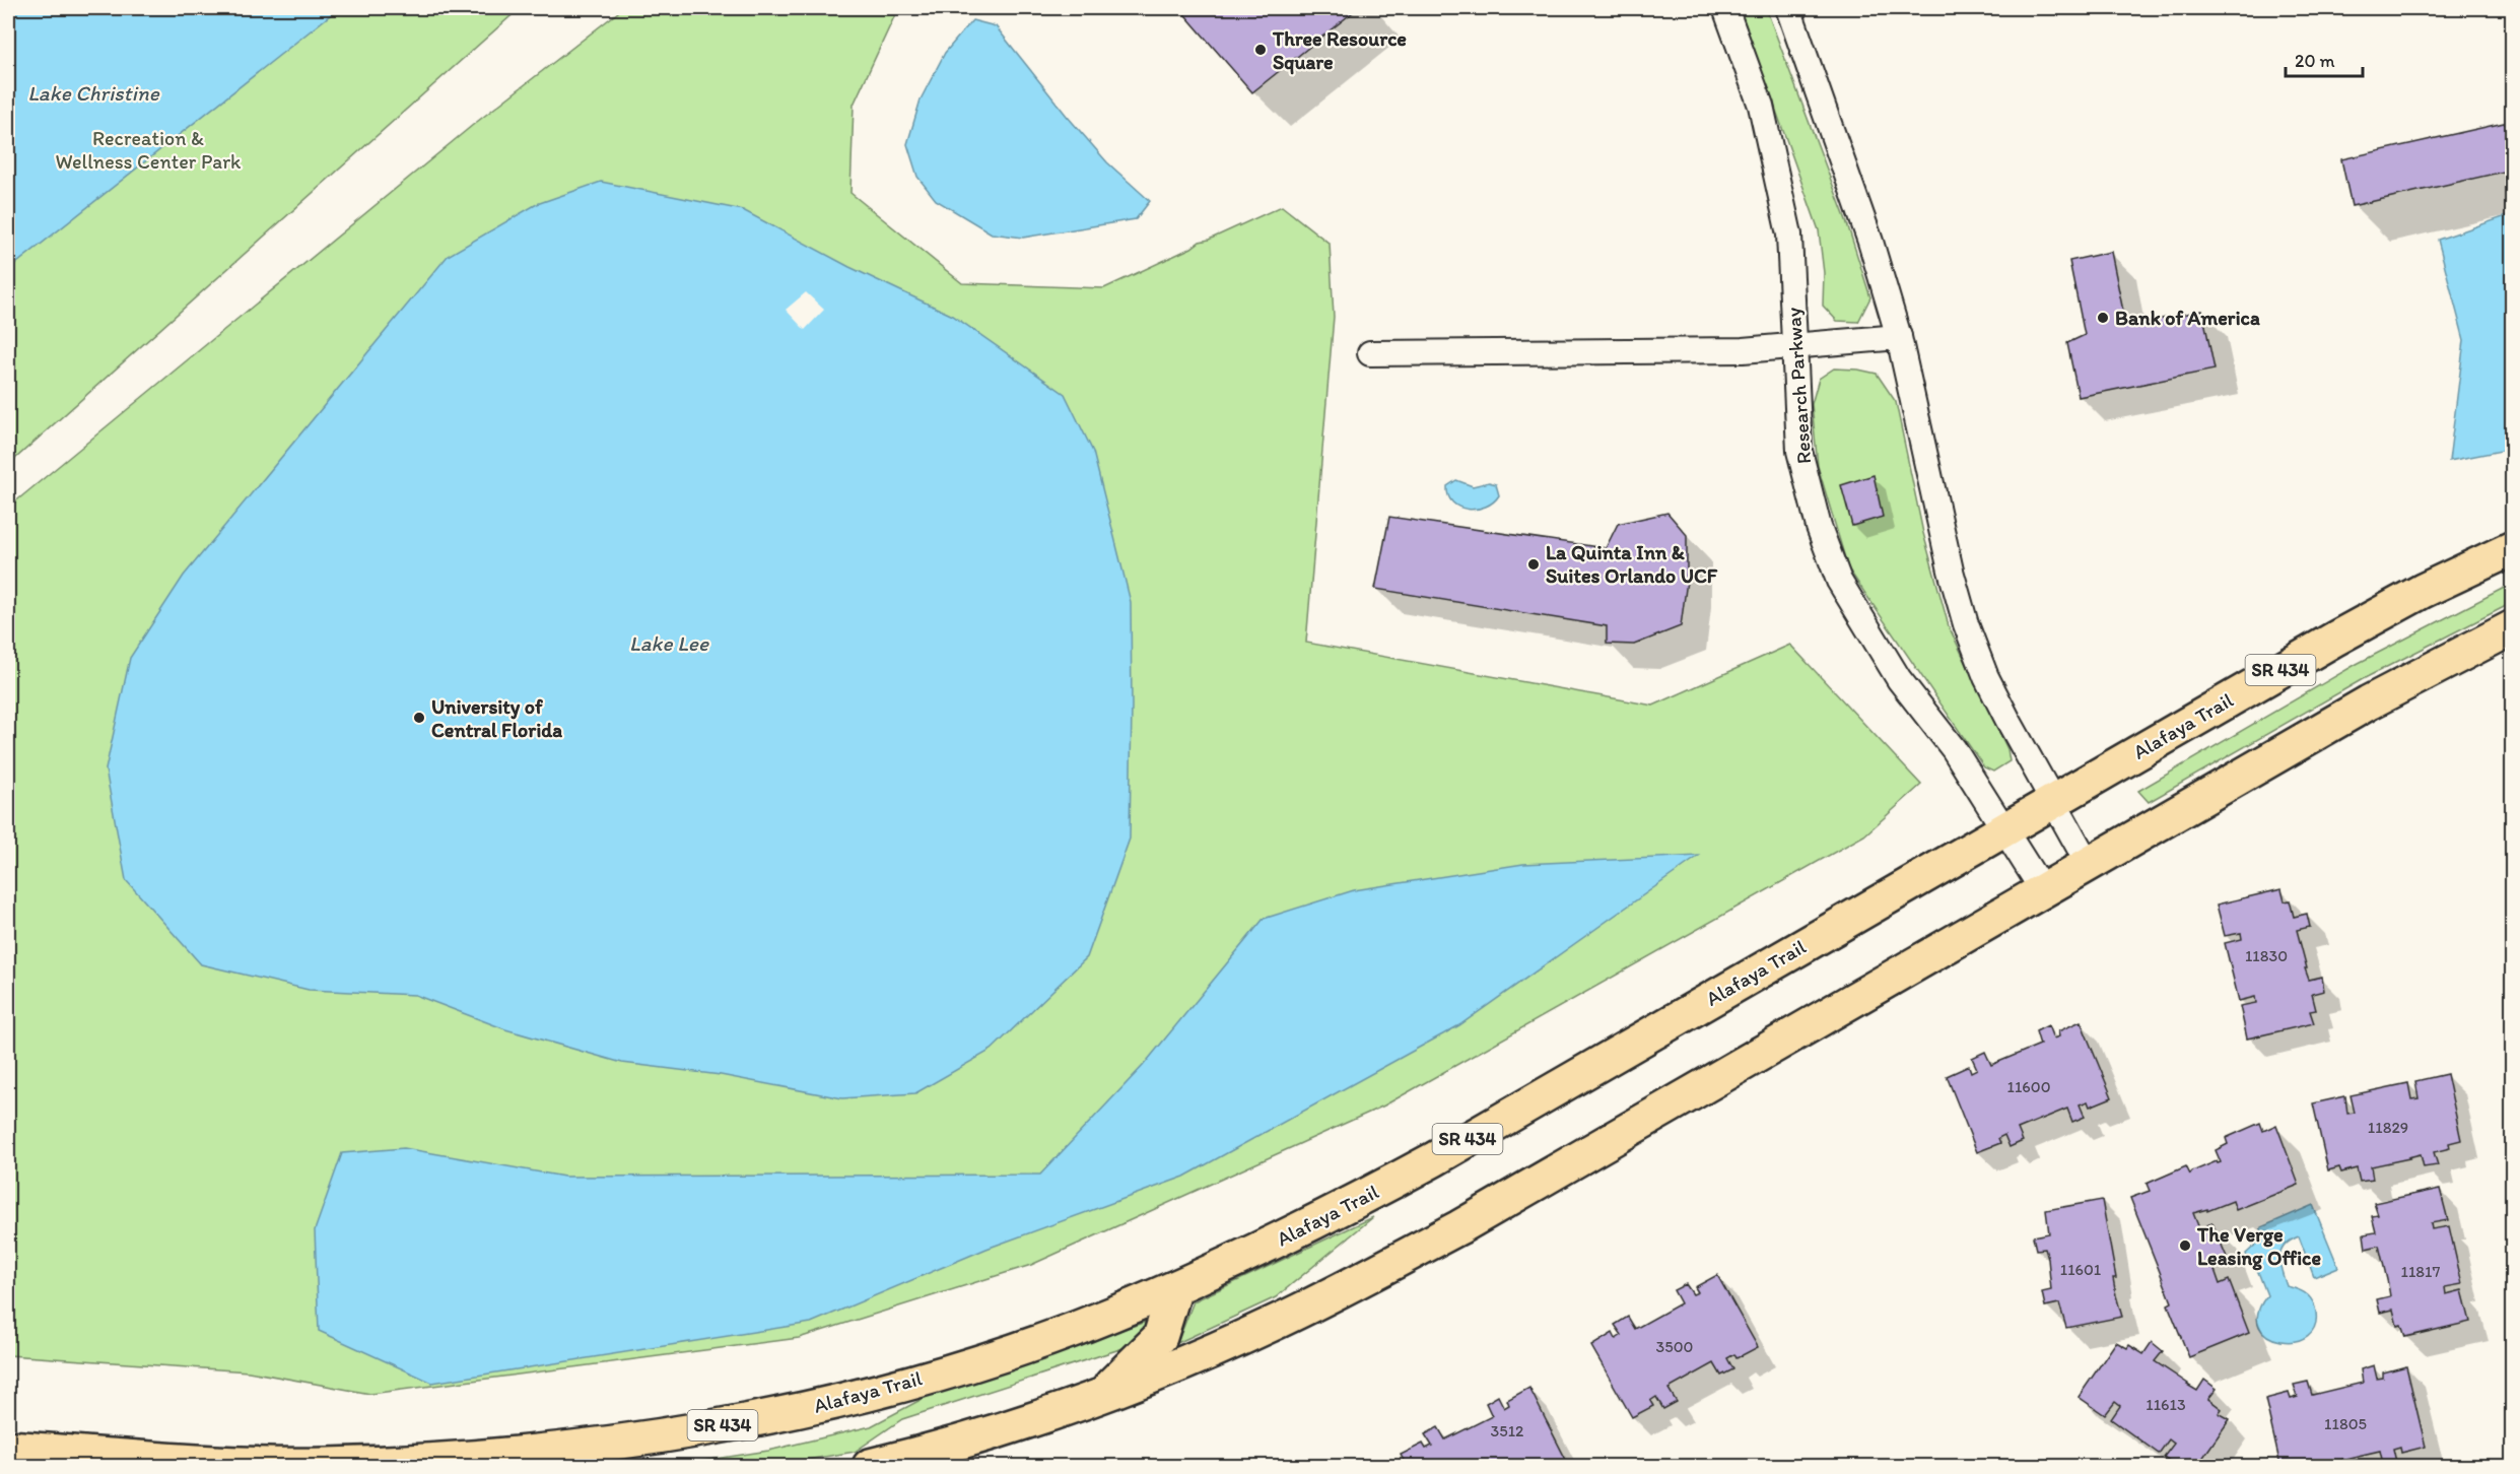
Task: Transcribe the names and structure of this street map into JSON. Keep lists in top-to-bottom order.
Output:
{
  "streets": {
    "main road": ["SR 434", "Alafaya Trail"],
    "street": ["Research Parkway"]
  },
  "crossings": [
    ["Research Parkway", "Alafaya Trail"]
  ],
  "water": ["Lake Christine", "Lake Lee"],
  "parks": ["Recreation & Wellness Center Park"],
  "places": [
    "Three Resource Square",
    "Bank of America",
    "La Quinta Inn & Suites Orlando UCF",
    "University of Central Florida",
    "The Verge Leasing Office"
  ],
  "house_numbers": [
    "11830",
    "11600",
    "11829",
    "11601",
    "11817",
    "3500",
    "11613",
    "11805",
    "3512"
  ],
  "scale_bar": "20 m"
}
